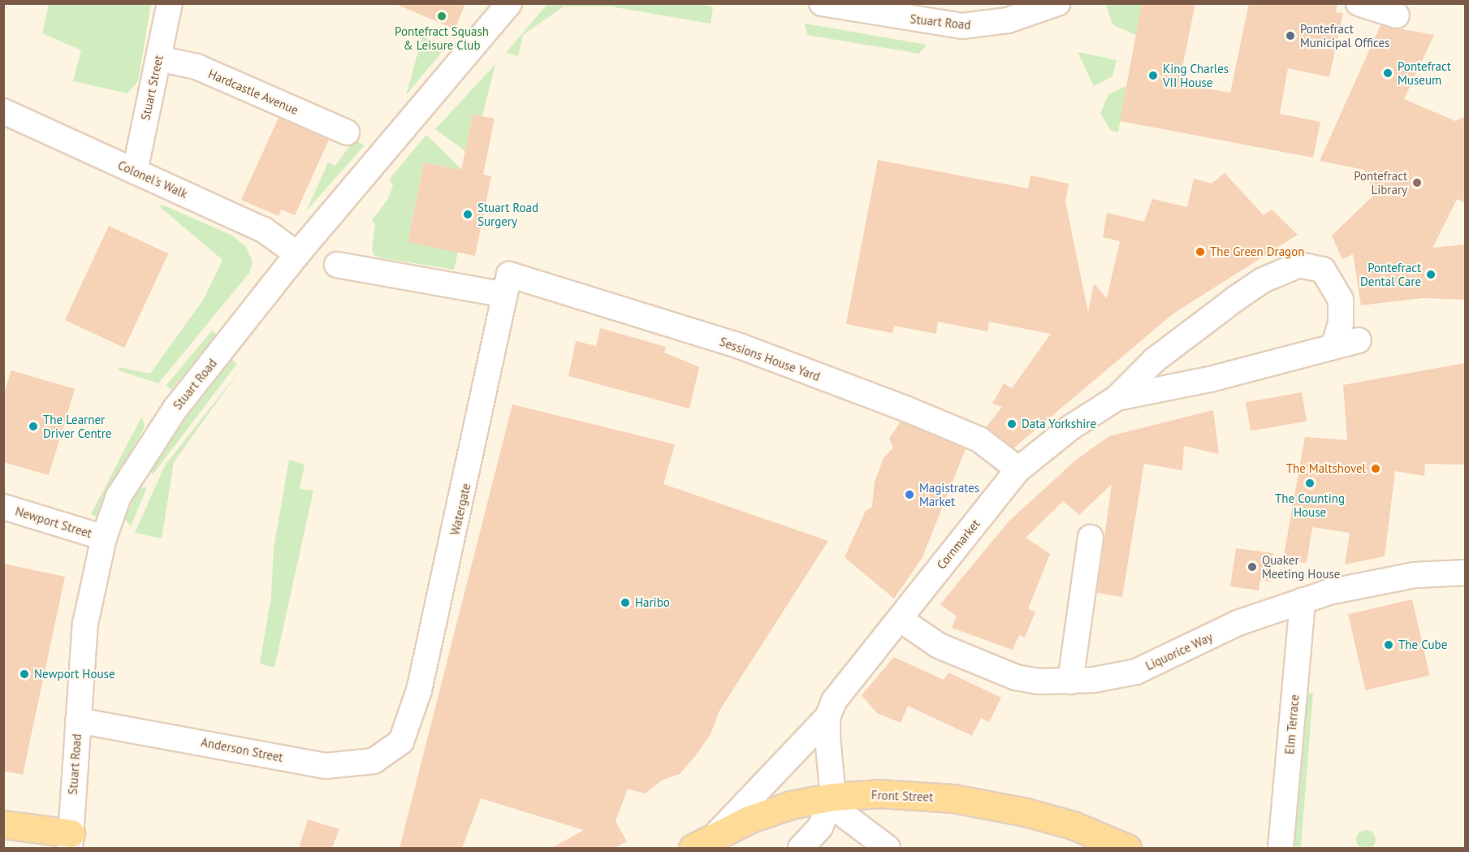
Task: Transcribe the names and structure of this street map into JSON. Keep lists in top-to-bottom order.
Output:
{
  "streets": {
    "main road": ["Front Street"],
    "street": [
      "Stuart Road",
      "Stuart Street",
      "Hardcastle Avenue",
      "Colonel's Walk",
      "Sessions House Yard",
      "Watergate",
      "Newport Street",
      "Cornmarket",
      "Liquorice Way",
      "Elm Terrace",
      "Anderson Street"
    ]
  },
  "crossings": [
    ["Stuart Road", "Colonel's Walk"],
    ["Stuart Road", "Newport Street"],
    ["Stuart Road", "Anderson Street"],
    ["Stuart Street", "Hardcastle Avenue"],
    ["Stuart Street", "Colonel's Walk"],
    ["Sessions House Yard", "Watergate"],
    ["Sessions House Yard", "Cornmarket"],
    ["Watergate", "Anderson Street"],
    ["Cornmarket", "Liquorice Way"],
    ["Cornmarket", "Front Street"],
    ["Liquorice Way", "Elm Terrace"]
  ],
  "places": [
    "Pontefract Squash & Leisure Club",
    "Pontefract Municipal Offices",
    "Pontefract Museum",
    "King Charles VII House",
    "Pontefract Library",
    "Stuart Road Surgery",
    "The Green Dragon",
    "Pontefract Dental Care",
    "Data Yorkshire",
    "The Learner Driver Centre",
    "The Maltshovel",
    "The Counting House",
    "Magistrates Market",
    "Quaker Meeting House",
    "Haribo",
    "The Cube",
    "Newport House"
  ]
}
